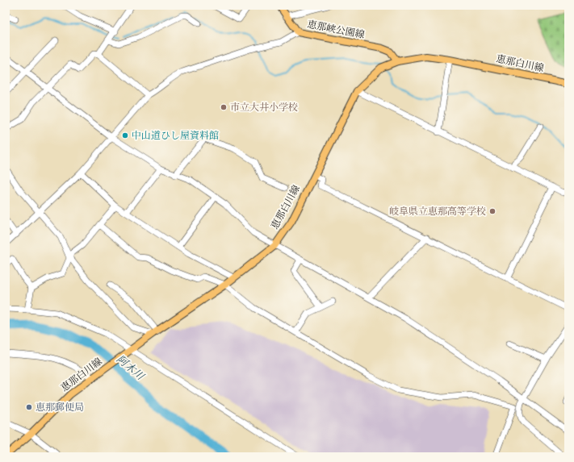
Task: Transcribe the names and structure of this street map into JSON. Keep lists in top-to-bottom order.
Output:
{
  "streets": {
    "main road": ["恵那峡公園線", "恵那白川線"]
  },
  "crossings": [
    ["恵那峡公園線", "恵那白川線"]
  ],
  "water": ["阿木川"],
  "places": [
    "市立大井小学校",
    "中山道ひし屋資料館",
    "岐阜県立恵那高等学校",
    "恵那郵便局"
  ]
}
